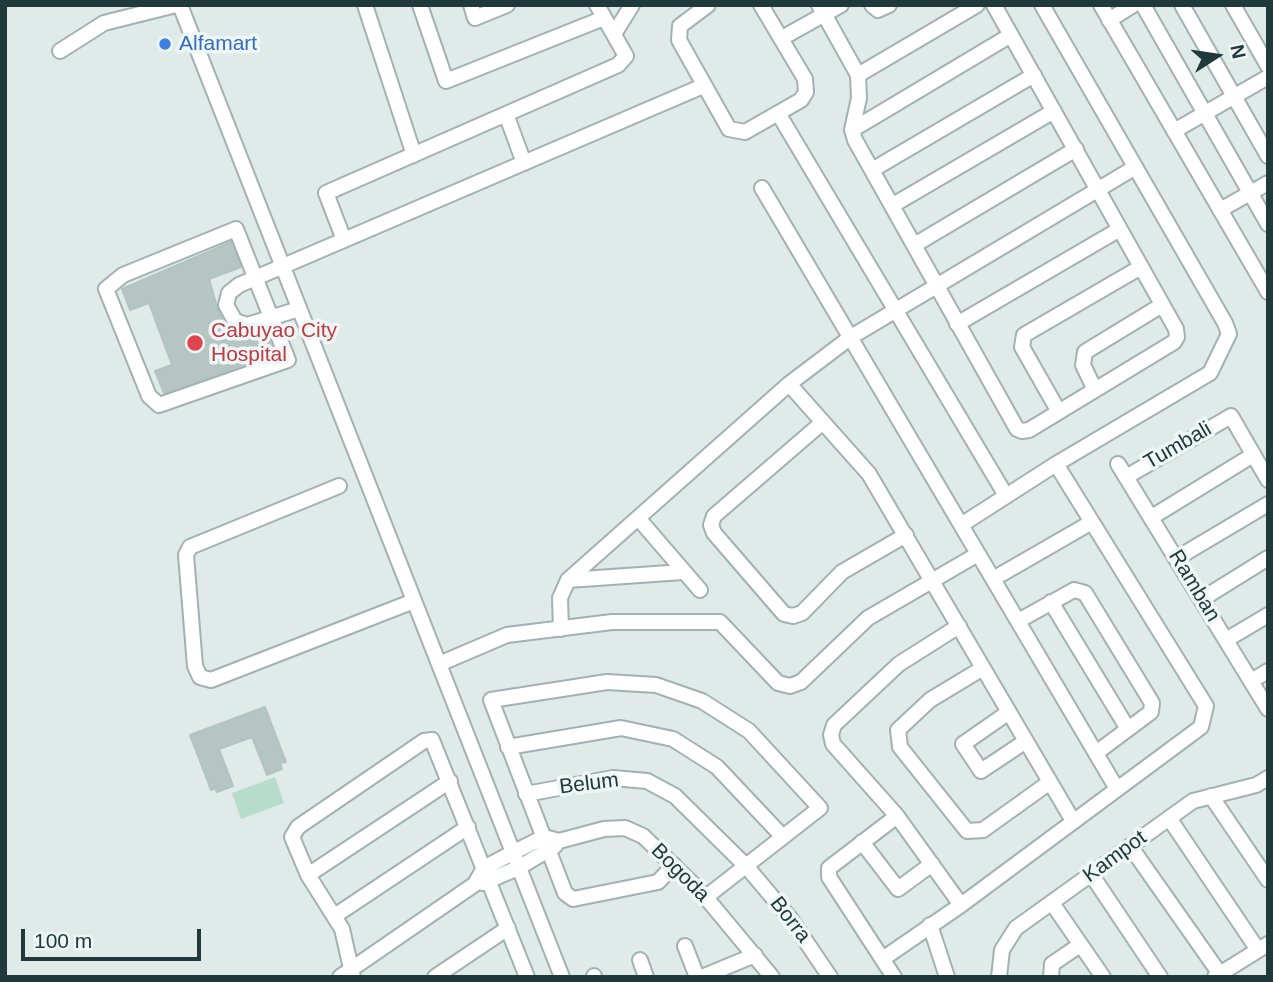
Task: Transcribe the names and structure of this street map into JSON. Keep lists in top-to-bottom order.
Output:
{
  "streets": {
    "street": [
      "Tumbali",
      "Ramban",
      "Belum",
      "Kampot",
      "Bogoda",
      "Borra"
    ]
  },
  "crossings": [
    ["Tumbali", "Ramban"],
    ["Belum", "Borra"]
  ],
  "places": ["Alfamart", "Cabuyao City Hospital"],
  "scale_bar": "100 m",
  "north": "right"
}
